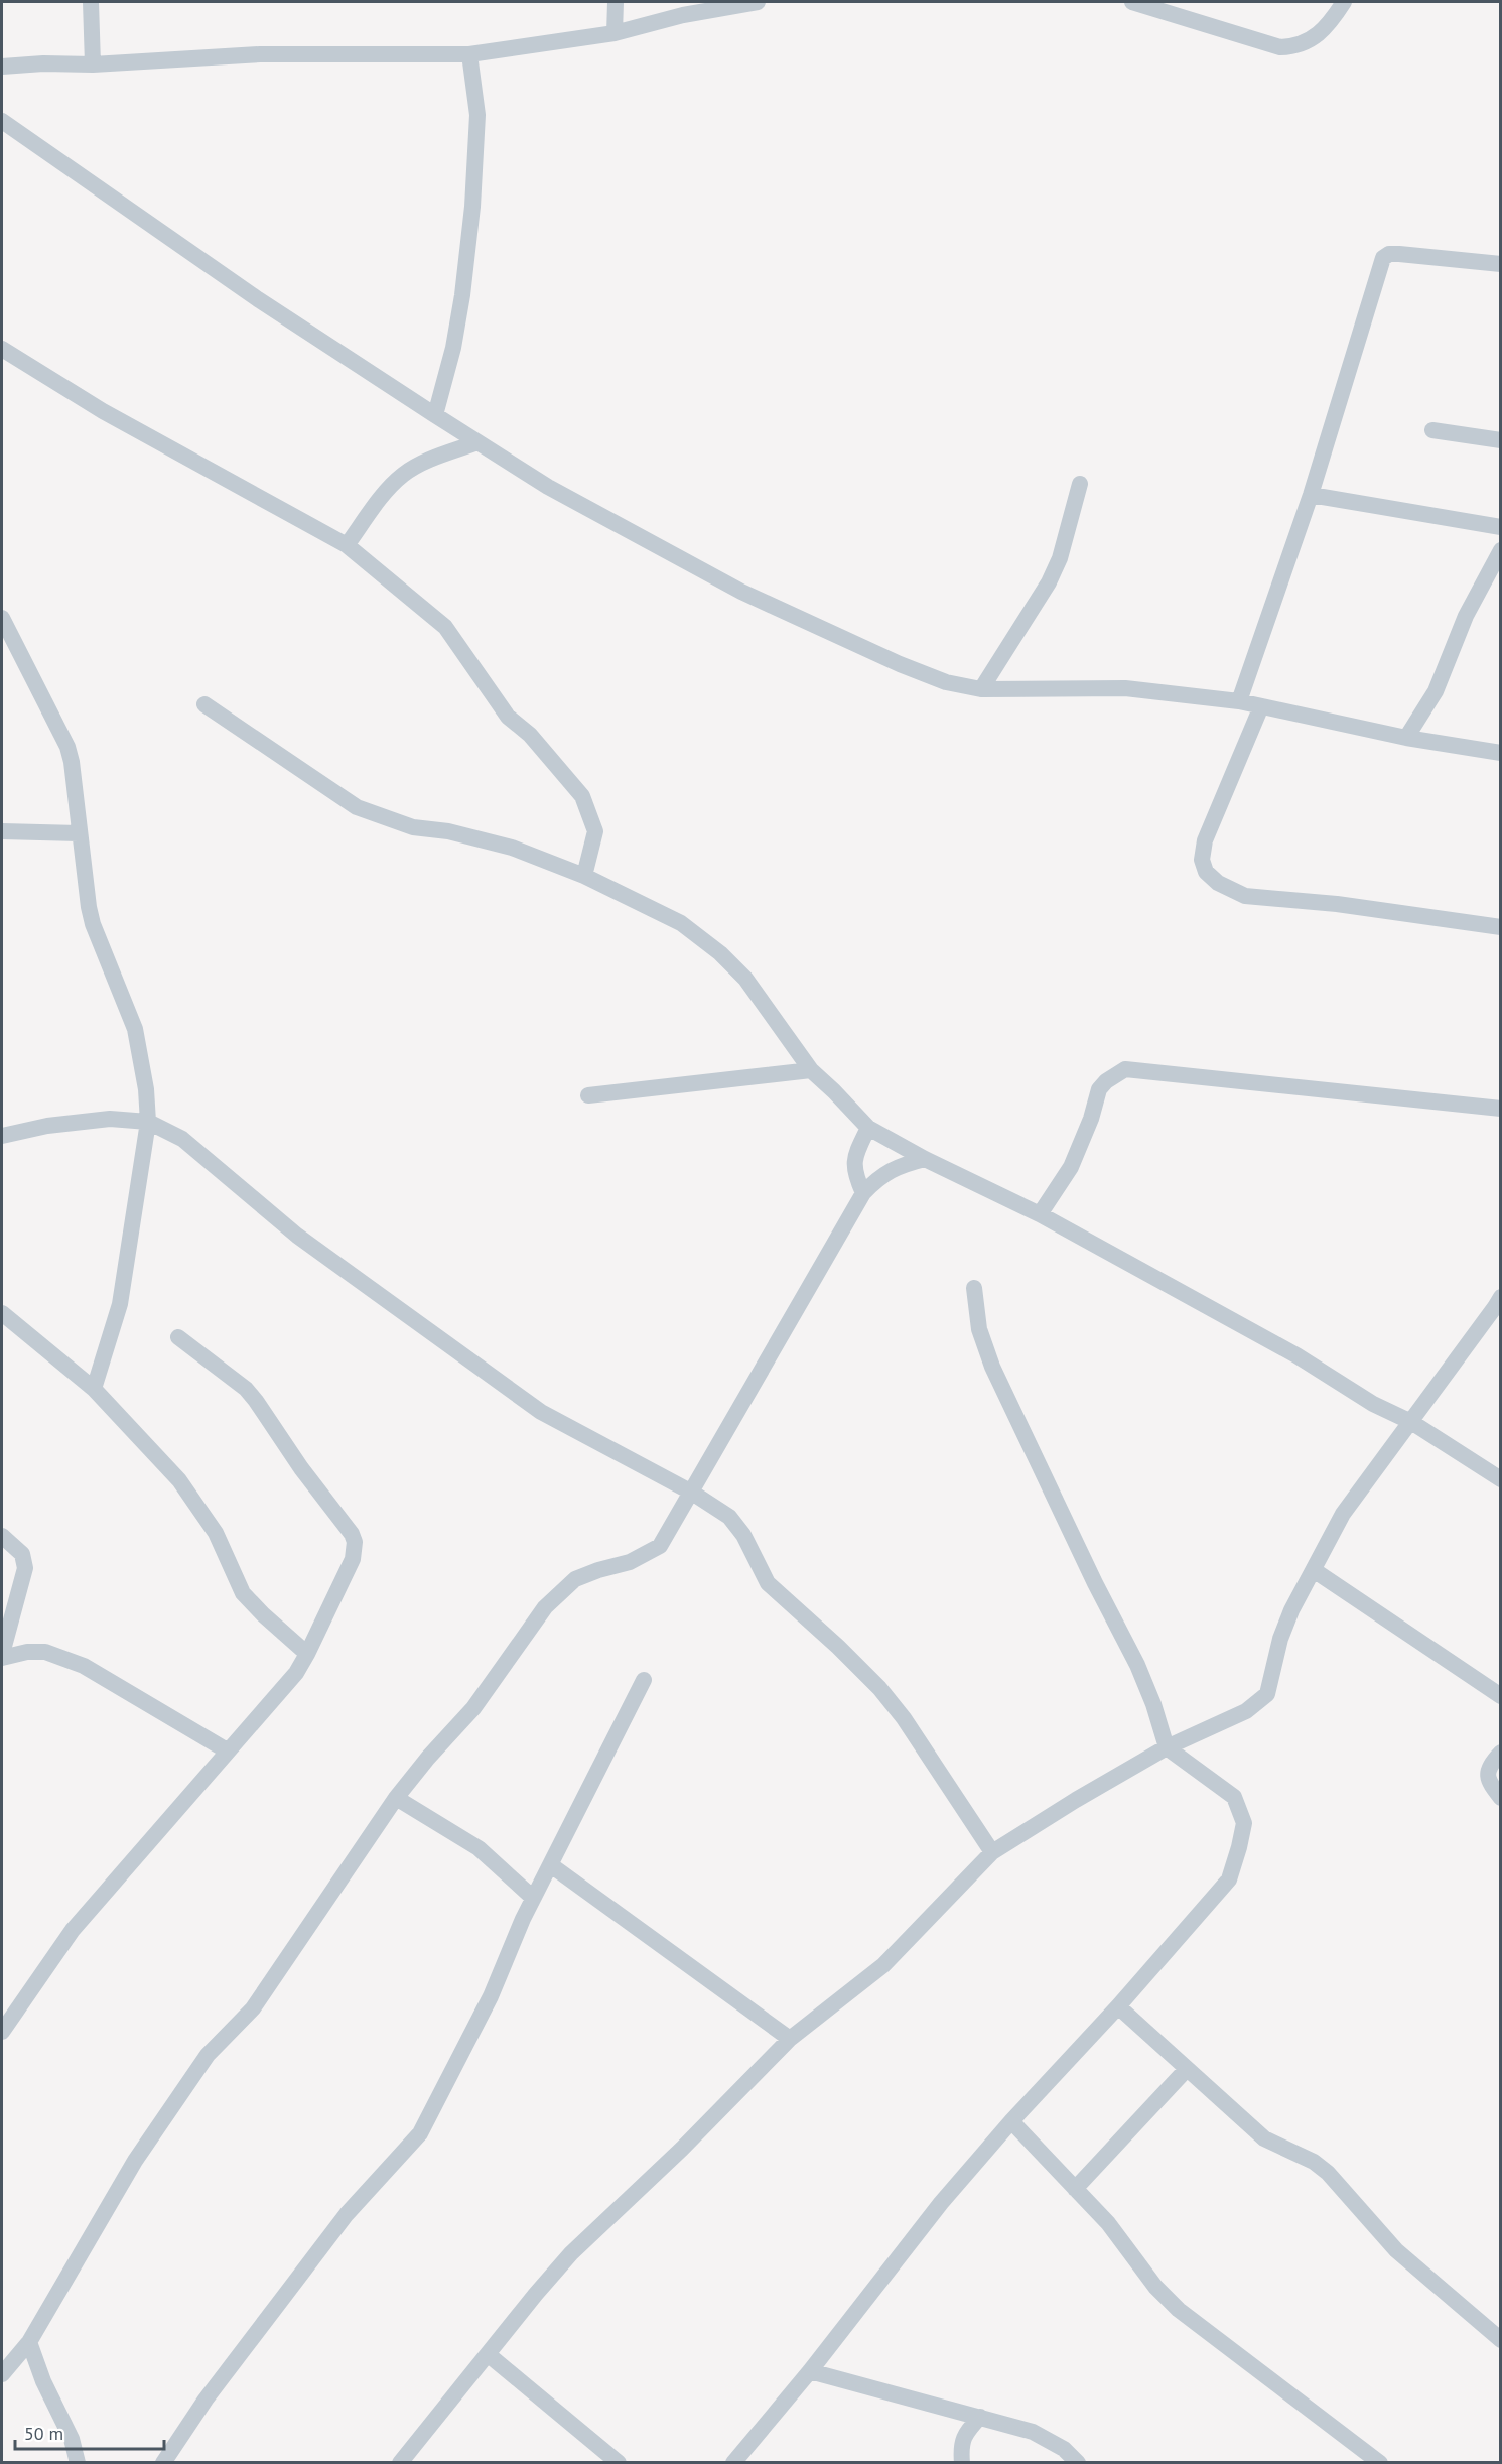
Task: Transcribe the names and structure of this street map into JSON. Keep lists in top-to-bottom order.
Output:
{
  "scale_bar": "50 m"
}
